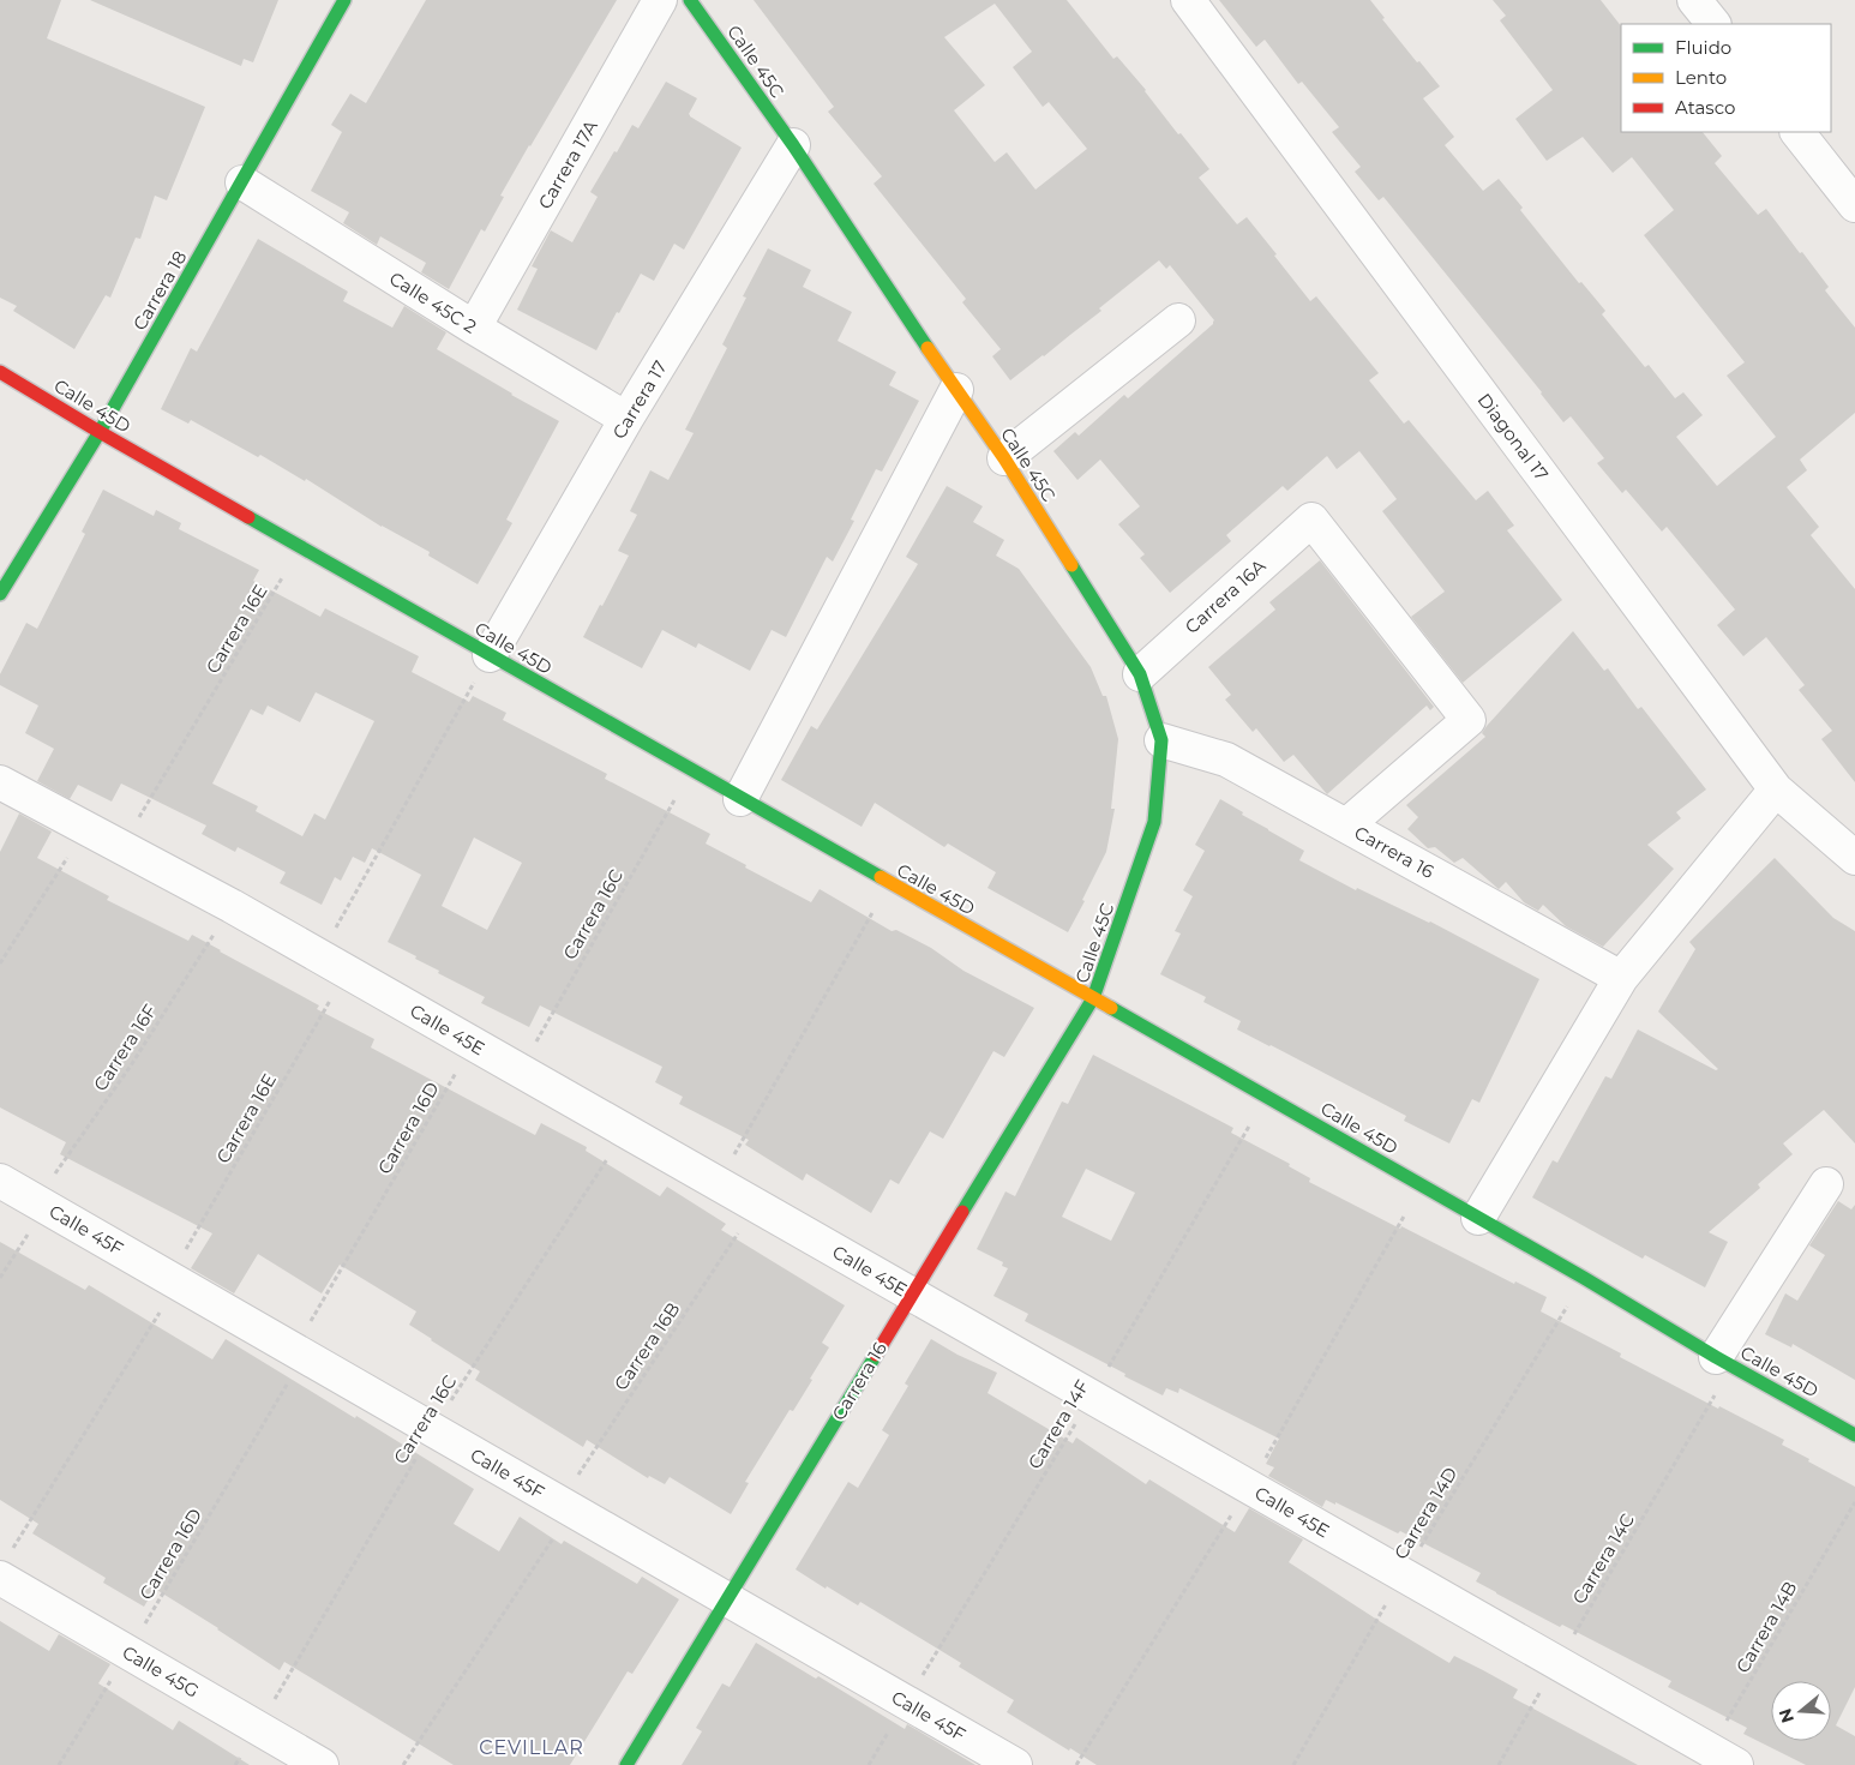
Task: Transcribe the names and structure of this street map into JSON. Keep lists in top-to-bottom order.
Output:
{
  "streets": {
    "street": [
      "Calle 45C",
      "Carrera 17A",
      "Carrera 18",
      "Calle 45C 2",
      "Carrera 17",
      "Calle 45D",
      "Diagonal 17",
      "Carrera 16A",
      "Carrera 16",
      "Calle 45E",
      "Calle 45F",
      "Calle 45G"
    ],
    "path": [
      "Carrera 16E",
      "Carrera 16C",
      "Carrera 16F",
      "Carrera 16D",
      "Carrera 16B",
      "Carrera 14F",
      "Carrera 14D",
      "Carrera 14C",
      "Carrera 14B"
    ]
  },
  "crossings": [
    ["Calle 45C", "Carrera 17"],
    ["Calle 45C", "Calle 45D"],
    ["Calle 45C", "Carrera 16A"],
    ["Calle 45C", "Carrera 16"],
    ["Carrera 17A", "Calle 45C 2"],
    ["Carrera 18", "Calle 45C 2"],
    ["Carrera 18", "Calle 45D"],
    ["Calle 45C 2", "Carrera 17"],
    ["Carrera 17", "Calle 45D"],
    ["Calle 45D", "Carrera 16E"],
    ["Calle 45D", "Carrera 16"],
    ["Calle 45D", "Carrera 16C"],
    ["Calle 45D", "Carrera 14F"],
    ["Calle 45D", "Carrera 14D"],
    ["Calle 45D", "Carrera 14C"],
    ["Carrera 16A", "Carrera 16"],
    ["Carrera 16E", "Calle 45E"],
    ["Carrera 16E", "Calle 45F"],
    ["Carrera 16E", "Calle 45G"],
    ["Carrera 16", "Calle 45E"],
    ["Carrera 16", "Calle 45F"],
    ["Carrera 16C", "Calle 45E"],
    ["Carrera 16C", "Calle 45F"],
    ["Carrera 16C", "Calle 45G"],
    ["Calle 45E", "Carrera 16F"],
    ["Calle 45E", "Carrera 16D"],
    ["Calle 45E", "Carrera 16B"],
    ["Calle 45E", "Carrera 14F"],
    ["Calle 45E", "Carrera 14D"],
    ["Calle 45E", "Carrera 14C"],
    ["Calle 45E", "Carrera 14B"],
    ["Carrera 16F", "Calle 45F"],
    ["Carrera 16D", "Calle 45F"],
    ["Carrera 16D", "Calle 45G"],
    ["Calle 45F", "Carrera 16B"],
    ["Calle 45F", "Carrera 14F"]
  ],
  "districts": ["CEVILLAR"],
  "legend": ["Fluido", "Lento", "Atasco"],
  "north": "left"
}
